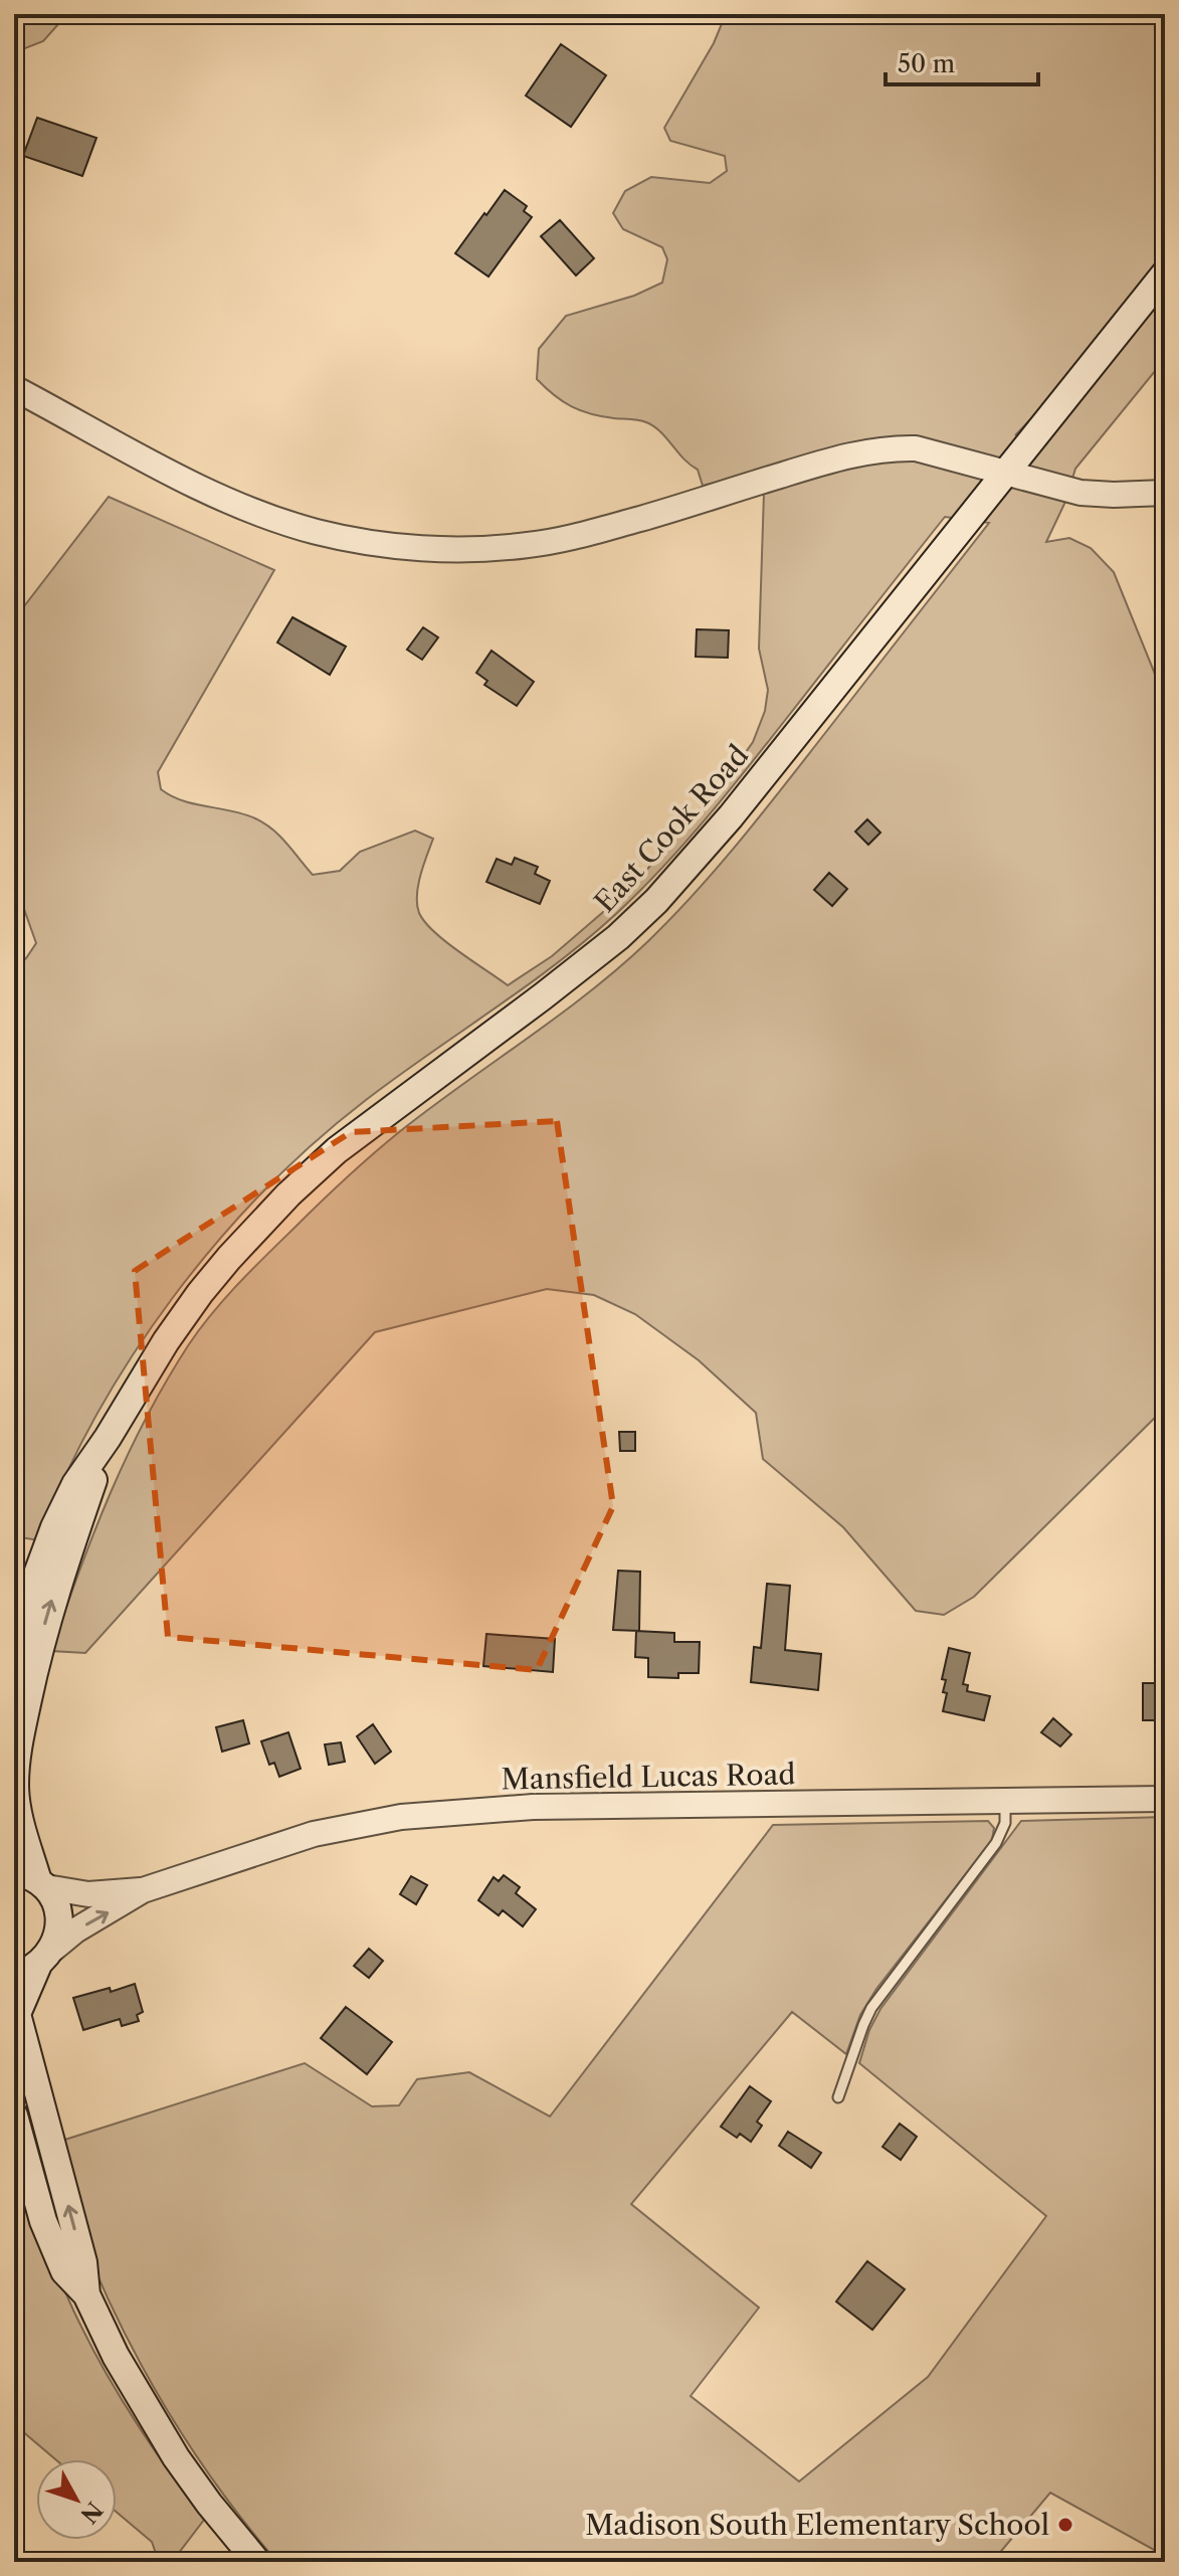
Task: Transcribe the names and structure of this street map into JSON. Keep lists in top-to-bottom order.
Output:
{
  "streets": {
    "main road": ["East Cook Road"],
    "street": ["Mansfield Lucas Road"]
  },
  "crossings": [
    ["East Cook Road", "Mansfield Lucas Road"]
  ],
  "places": ["Madison South Elementary School"],
  "scale_bar": "50 m",
  "north": "bottom right"
}
